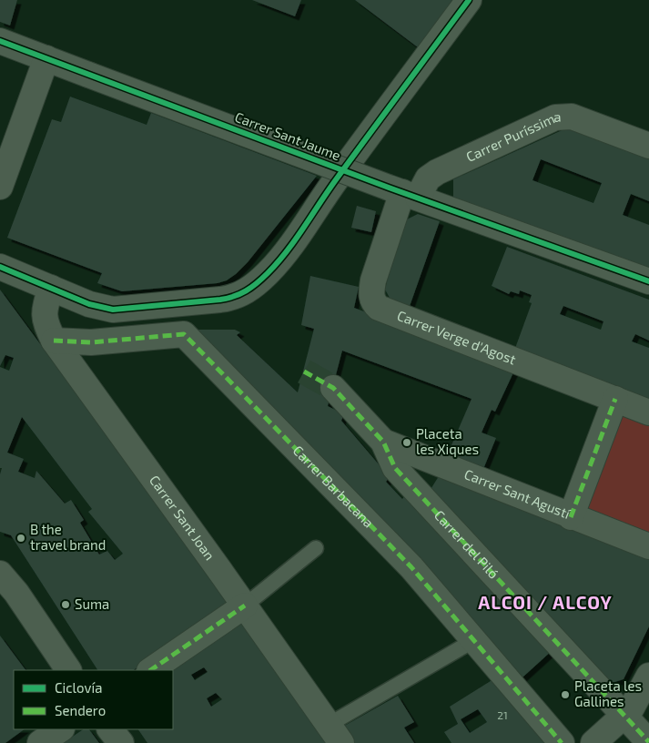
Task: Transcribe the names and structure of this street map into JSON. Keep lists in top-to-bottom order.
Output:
{
  "streets": {
    "street": [
      "Carrer Sant Jaume",
      "Carrer Puríssima",
      "Carrer Verge d'Agost",
      "Carrer Barbacana",
      "Carrer Sant Agustí",
      "Carrer Sant Joan",
      "Carrer del Piló"
    ]
  },
  "crossings": [
    ["Carrer Sant Jaume", "Carrer Puríssima"],
    ["Carrer Sant Jaume", "Carrer Verge d'Agost"],
    ["Carrer Puríssima", "Carrer Verge d'Agost"],
    ["Carrer Barbacana", "Carrer Sant Joan"],
    ["Carrer Sant Agustí", "Carrer del Piló"]
  ],
  "districts": ["ALCOI / ALCOY"],
  "places": [
    "Placeta les Xiques",
    "B the travel brand",
    "Suma",
    "Placeta les Gallines"
  ],
  "house_numbers": ["21"],
  "legend": ["Ciclovía", "Sendero"]
}
